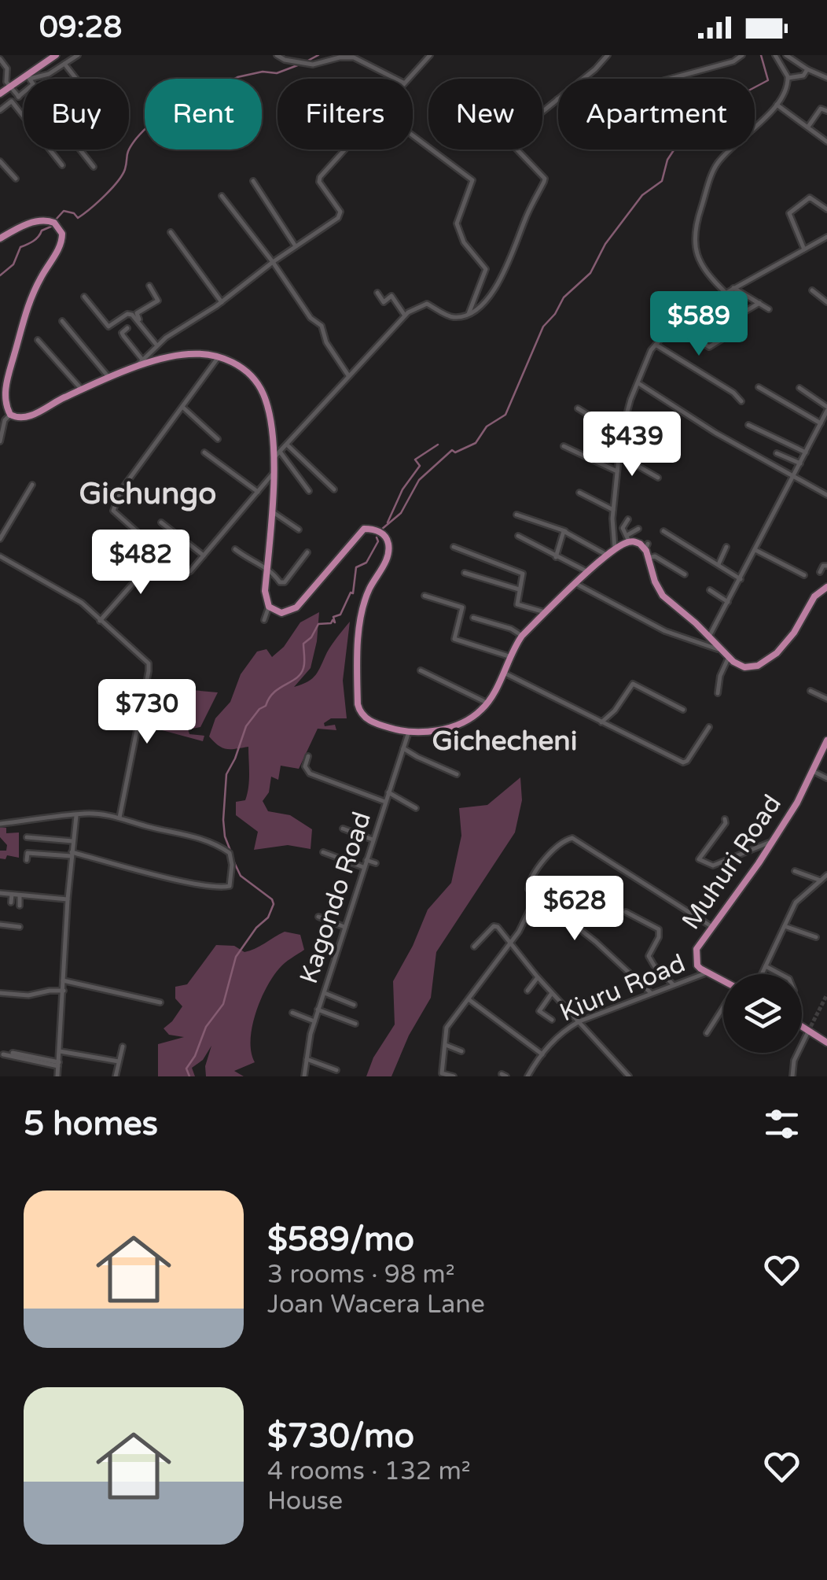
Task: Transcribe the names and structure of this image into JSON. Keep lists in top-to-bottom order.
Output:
{
  "streets": {
    "main road": ["Muhuri Road"],
    "street": ["Kagondo Road", "Kiuru Road"]
  },
  "crossings": [
    ["Muhuri Road", "Kiuru Road"]
  ],
  "districts": ["Gichungo", "Gichecheni"],
  "page": {
    "status": "09:28",
    "chip": [
      "Buy",
      "Rent",
      "Filters",
      "New",
      "Apartment"
    ],
    "price": [
      "$589",
      "$439",
      "$482",
      "$730",
      "$628"
    ],
    "heading": "5 homes",
    "list": [
      {
        "name": "$589/mo",
        "note": "3 rooms · 98 m² · Joan Wacera Lane"
      },
      {
        "name": "$730/mo",
        "note": "4 rooms · 132 m² · House"
      }
    ]
  }
}
